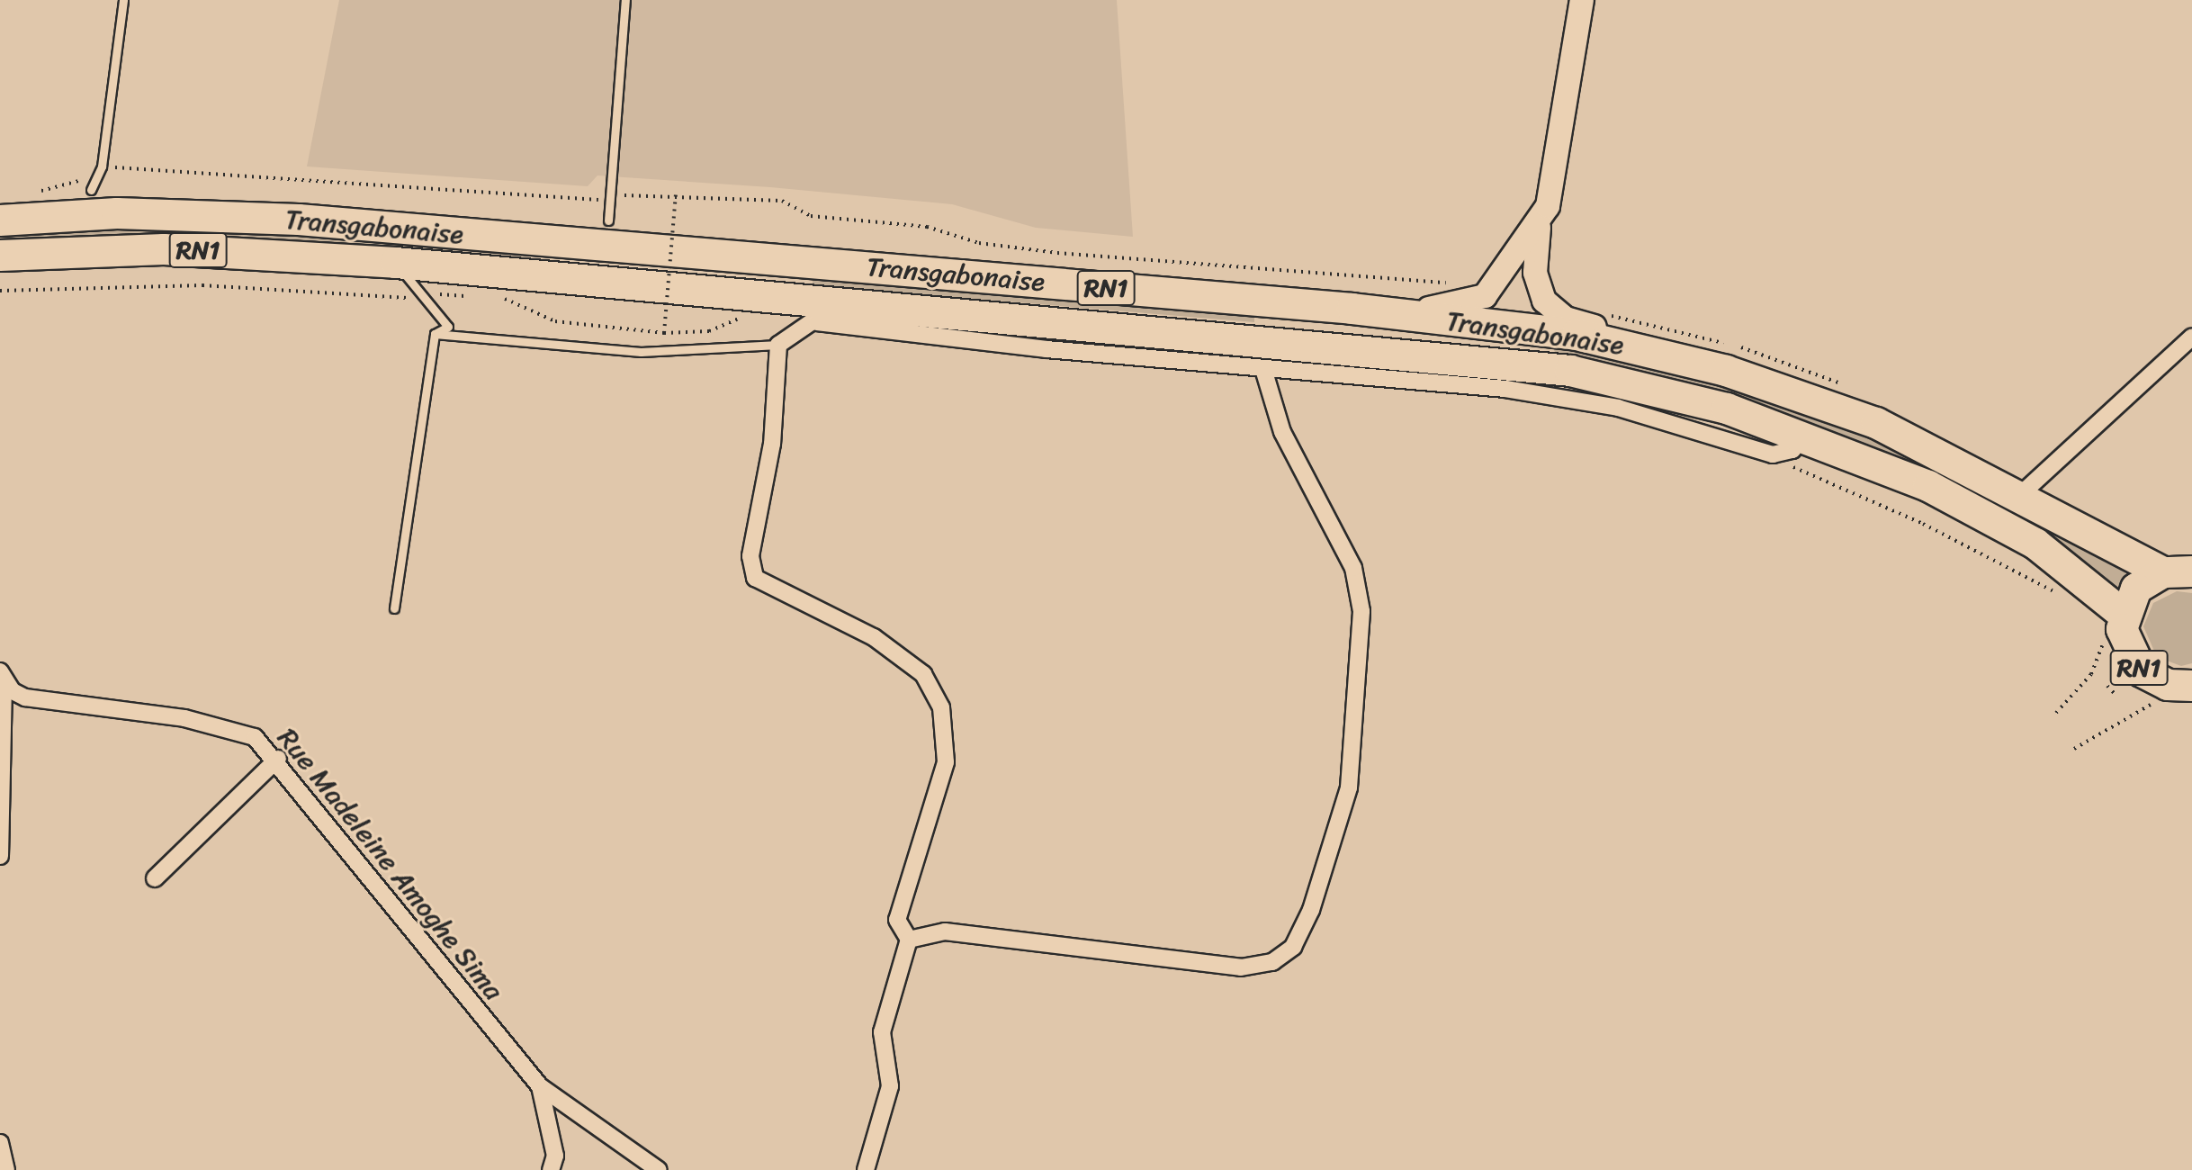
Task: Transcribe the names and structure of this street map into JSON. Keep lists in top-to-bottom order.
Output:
{
  "streets": {
    "highway": ["Transgabonaise", "RN1"],
    "street": ["Rue Madeleine Amoghe Sima"]
  },
  "crossings": [
    ["Transgabonaise", "RN1"]
  ]
}
